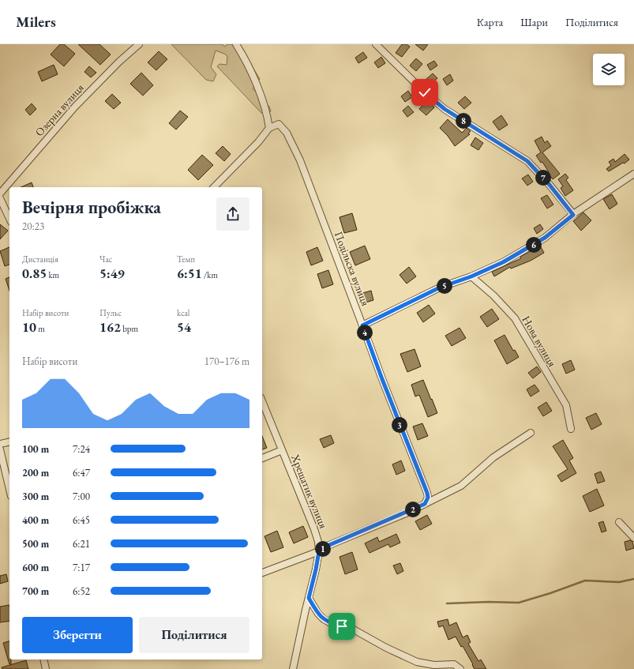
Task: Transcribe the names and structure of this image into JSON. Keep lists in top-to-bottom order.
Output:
{
  "streets": {
    "street": [
      "Озерна вулиця",
      "Подільска вулиця",
      "Нова вулиця",
      "Хрещатик вулиця"
    ]
  },
  "page": {
    "header": "Milers",
    "nav": ["Карта", "Шари", "Поділитися"],
    "pins": [
      "8",
      "7",
      "6",
      "5",
      "4",
      "3",
      "2",
      "1"
    ],
    "heading": ["Вечірня пробіжка", "20:23"],
    "stats": [
      ["Дистанція", "0.85 km"],
      ["Час", "5:49"],
      ["Темп", "6:51 /km"],
      ["Набір висоти", "10 m"],
      ["Пульс", "162 bpm"],
      ["kcal", "54"]
    ],
    "chart": ["Набір висоти", "170–176 m"],
    "list": [
      {
        "name": "100 m",
        "note": "7:24"
      },
      {
        "name": "200 m",
        "note": "6:47"
      },
      {
        "name": "300 m",
        "note": "7:00"
      },
      {
        "name": "400 m",
        "note": "6:45"
      },
      {
        "name": "500 m",
        "note": "6:21"
      },
      {
        "name": "600 m",
        "note": "7:17"
      },
      {
        "name": "700 m",
        "note": "6:52"
      }
    ],
    "buttons": ["Зберегти", "Поділитися"]
  }
}
